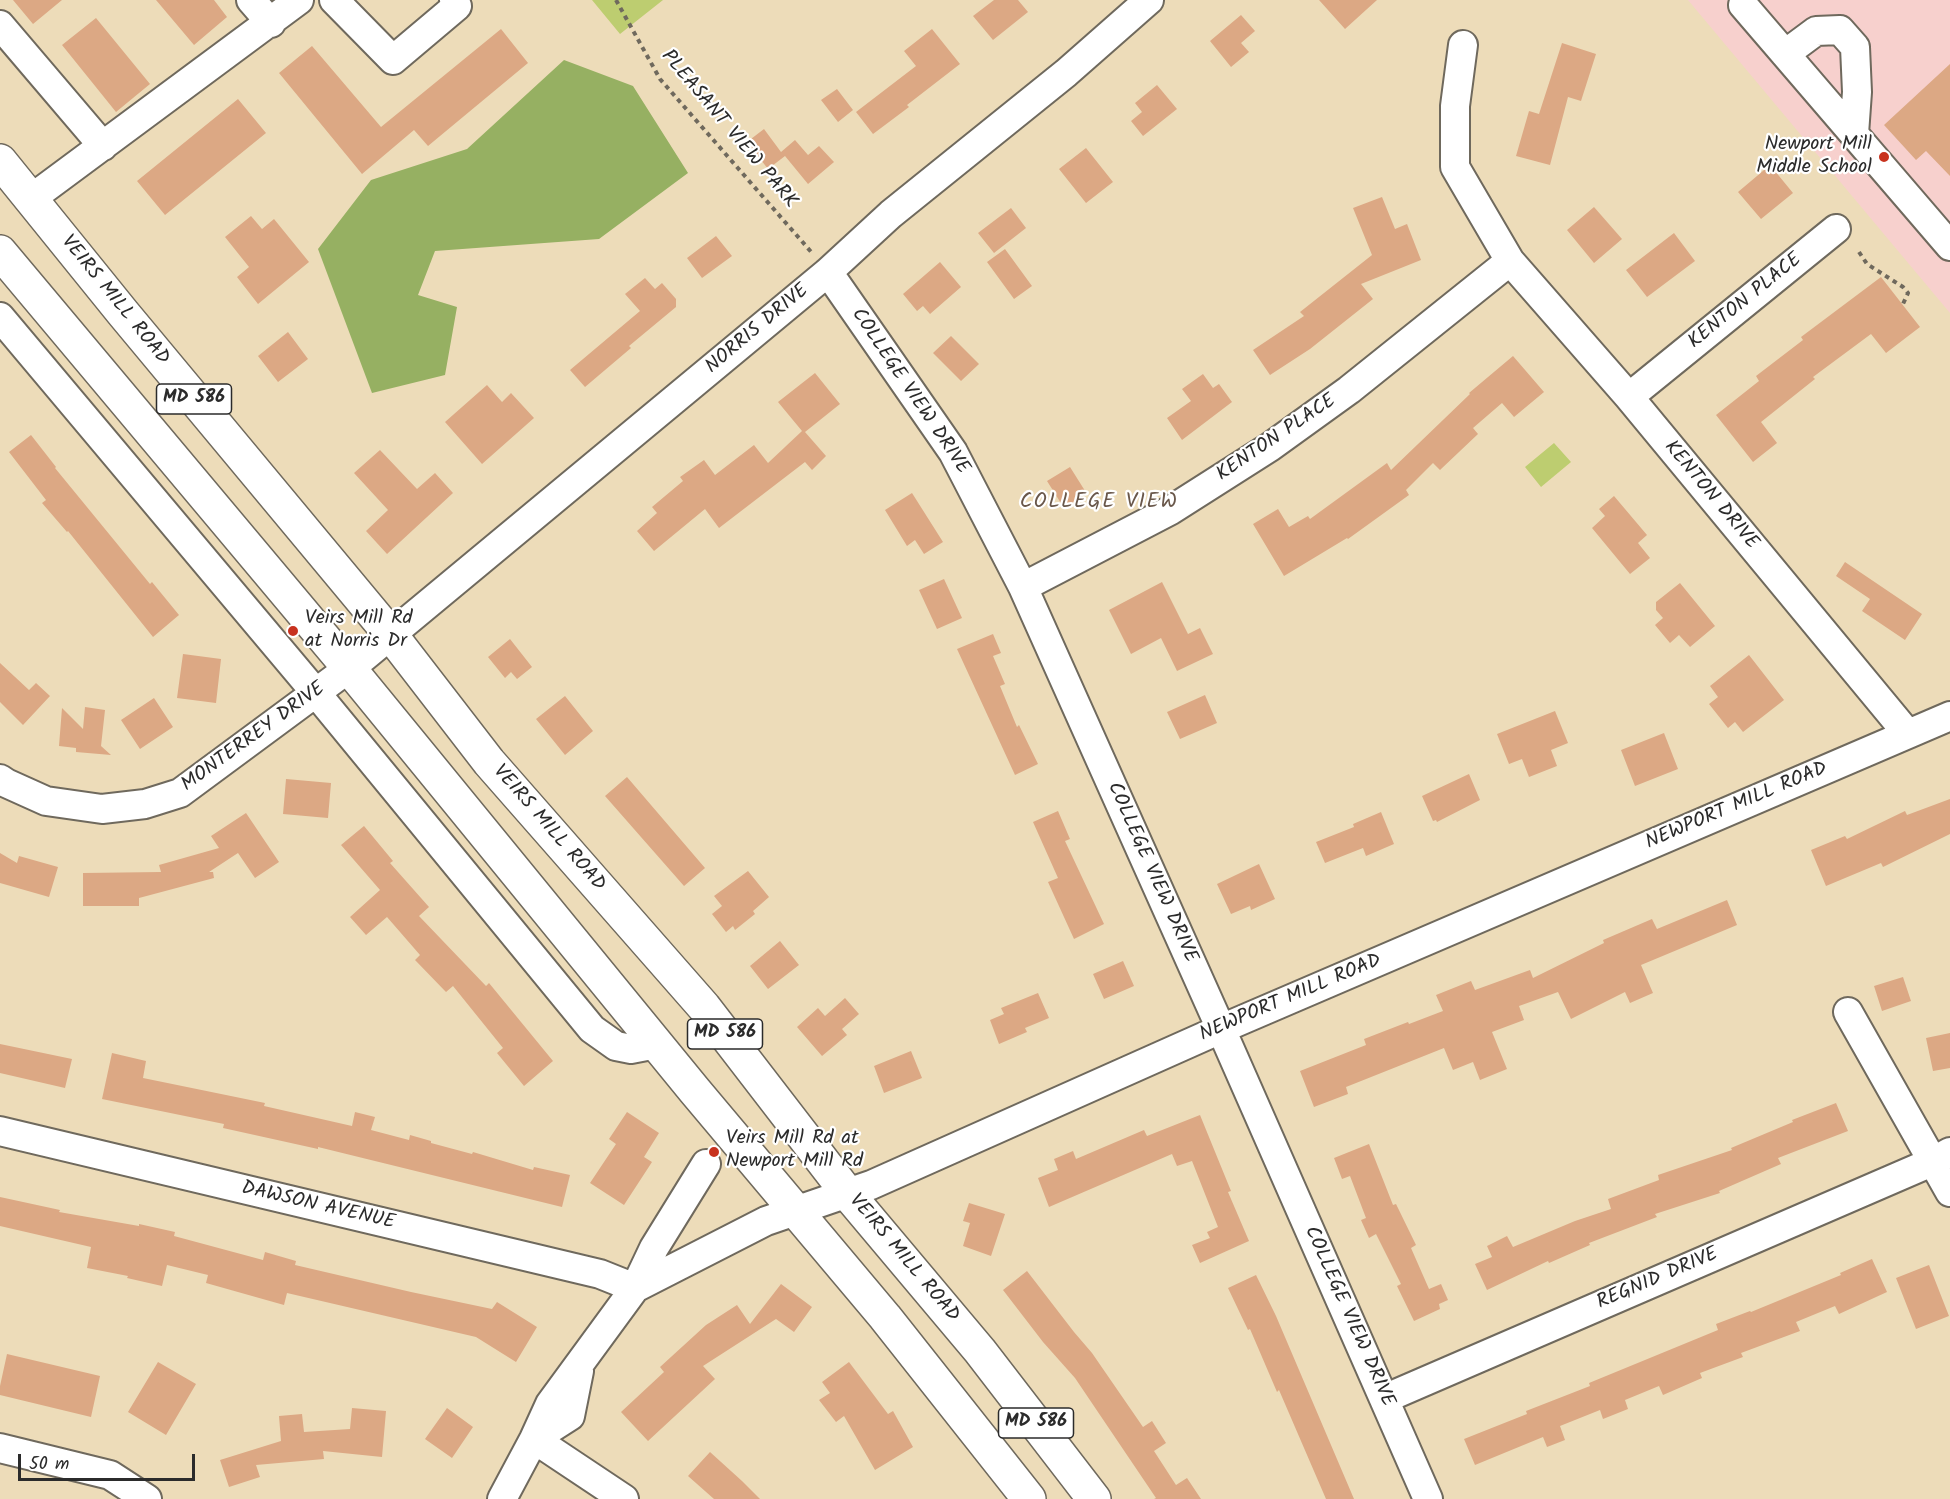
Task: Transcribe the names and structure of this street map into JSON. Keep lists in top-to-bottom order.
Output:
{
  "streets": {
    "main road": ["VEIRS MILL ROAD", "MD 586"],
    "street": [
      "KENTON PLACE",
      "NORRIS DRIVE",
      "COLLEGE VIEW DRIVE",
      "KENTON DRIVE",
      "MONTERREY DRIVE",
      "NEWPORT MILL ROAD",
      "DAWSON AVENUE",
      "REGNID DRIVE"
    ],
    "path": ["PLEASANT VIEW PARK"]
  },
  "crossings": [
    ["PLEASANT VIEW PARK", "NORRIS DRIVE"],
    ["PLEASANT VIEW PARK", "COLLEGE VIEW DRIVE"],
    ["VEIRS MILL ROAD", "NORRIS DRIVE"],
    ["VEIRS MILL ROAD", "NEWPORT MILL ROAD"],
    ["KENTON PLACE", "COLLEGE VIEW DRIVE"],
    ["KENTON PLACE", "KENTON DRIVE"],
    ["NORRIS DRIVE", "COLLEGE VIEW DRIVE"],
    ["NORRIS DRIVE", "MD 586"],
    ["NORRIS DRIVE", "MONTERREY DRIVE"],
    ["COLLEGE VIEW DRIVE", "NEWPORT MILL ROAD"],
    ["COLLEGE VIEW DRIVE", "REGNID DRIVE"],
    ["MD 586", "MONTERREY DRIVE"],
    ["MD 586", "NEWPORT MILL ROAD"],
    ["KENTON DRIVE", "NEWPORT MILL ROAD"],
    ["NEWPORT MILL ROAD", "DAWSON AVENUE"]
  ],
  "districts": ["COLLEGE VIEW"],
  "places": ["Newport Mill Middle School", "Veirs Mill Rd at Norris Dr", "Veirs Mill Rd at Newport Mill Rd"],
  "scale_bar": "50 m"
}
